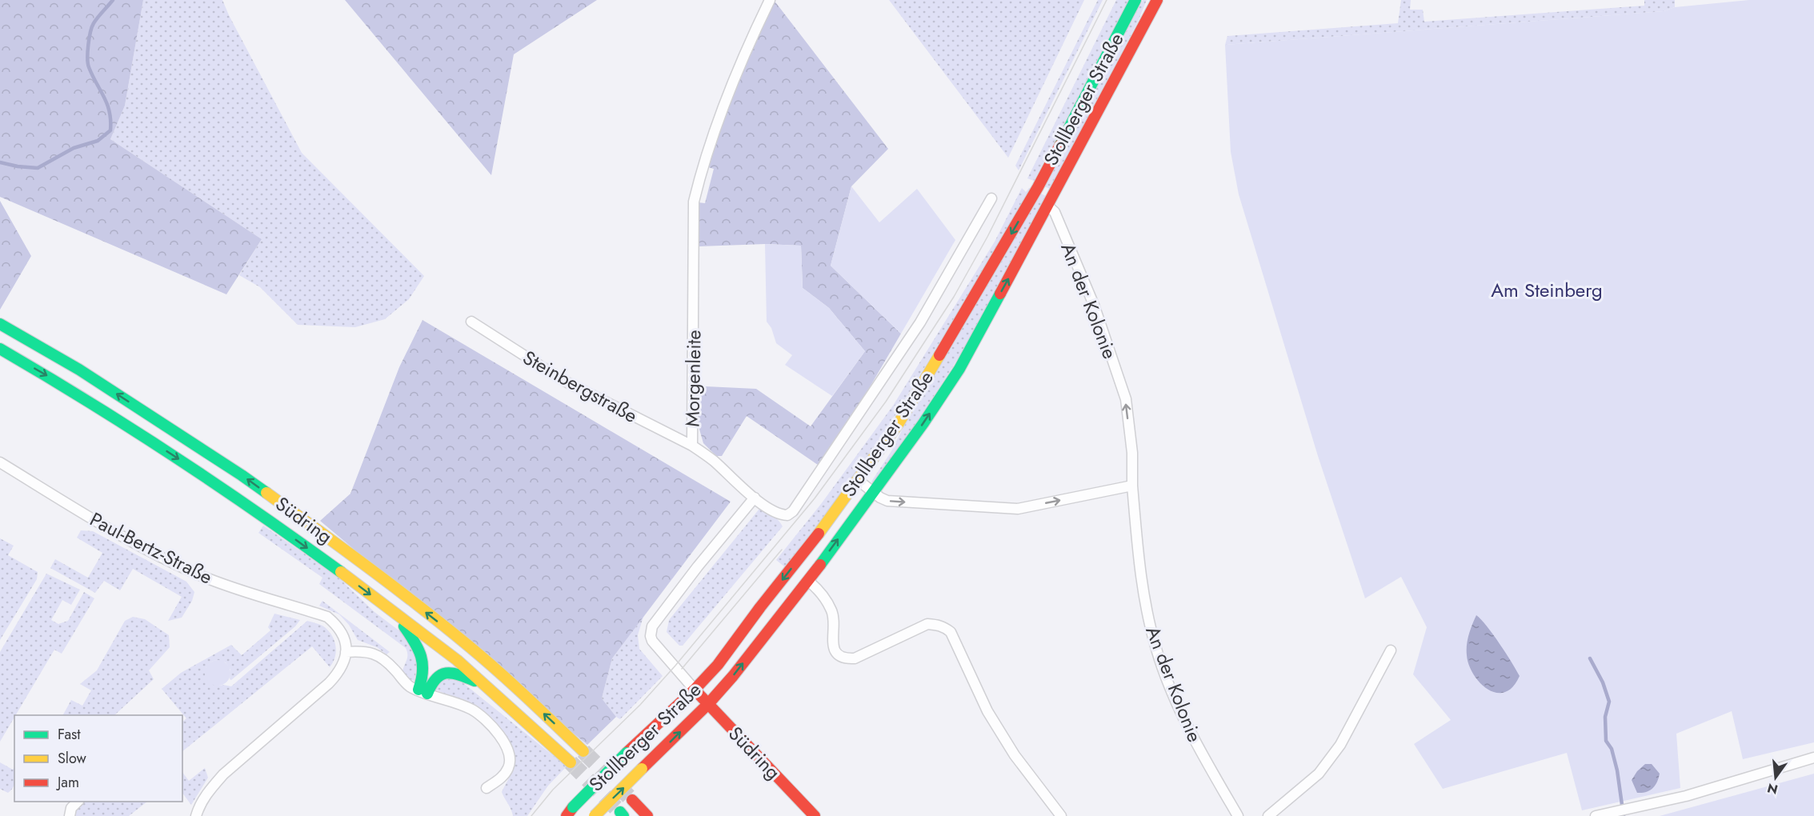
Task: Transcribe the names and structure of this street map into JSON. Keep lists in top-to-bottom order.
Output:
{
  "streets": {
    "main road": ["Stollberger Straße", "Südring"],
    "street": [
      "An der Kolonie",
      "Morgenleite",
      "Steinbergstraße",
      "Paul-Bertz-Straße"
    ]
  },
  "crossings": [
    ["Stollberger Straße", "An der Kolonie"],
    ["Stollberger Straße", "Morgenleite"],
    ["Stollberger Straße", "Südring"],
    ["Morgenleite", "Steinbergstraße"]
  ],
  "one_way": ["An der Kolonie"],
  "parks": ["Am Steinberg"],
  "legend": ["Fast", "Slow", "Jam"],
  "north": "bottom"
}
